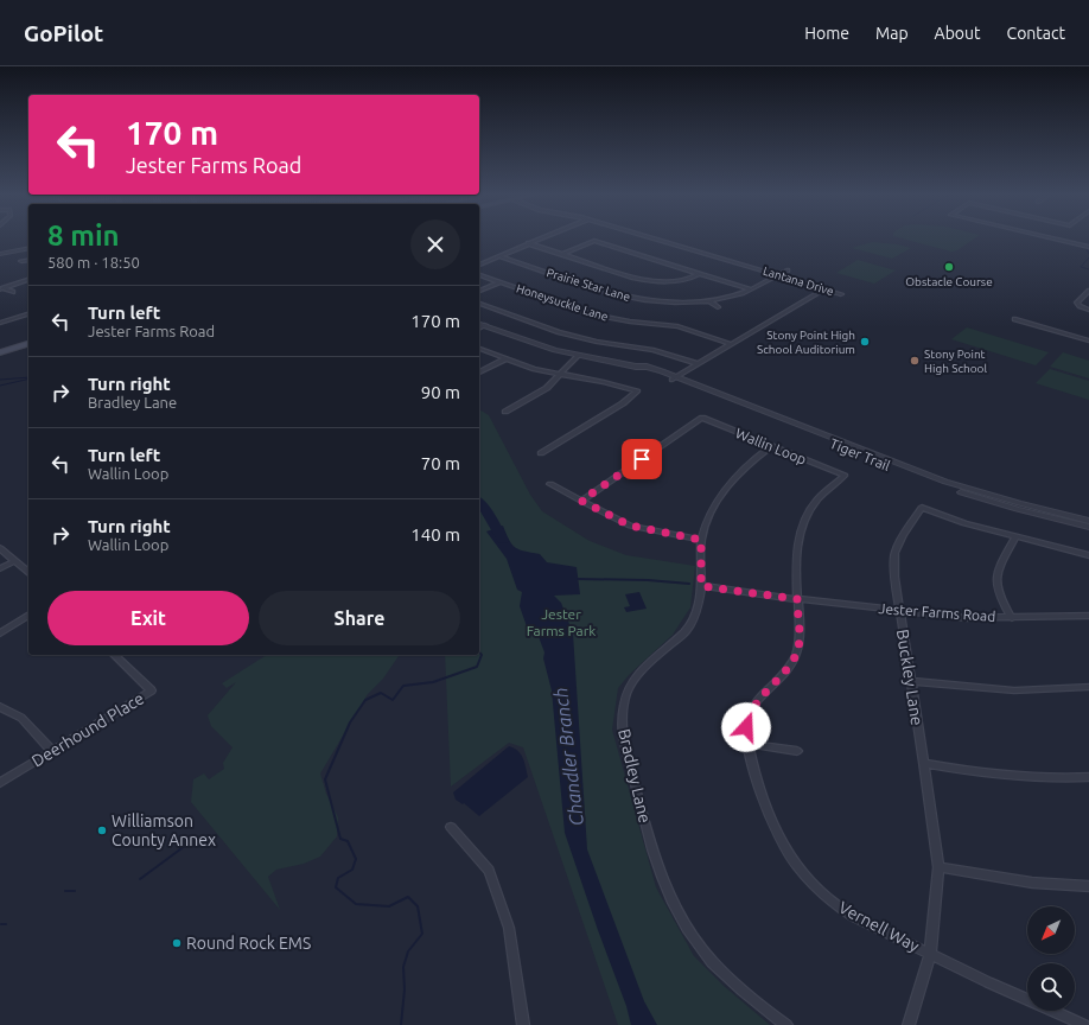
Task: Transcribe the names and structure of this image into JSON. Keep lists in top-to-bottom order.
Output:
{
  "streets": {
    "street": [
      "Lantana Drive",
      "Prairie Star Lane",
      "Honeysuckle Lane",
      "Wallin Loop",
      "Tiger Trail",
      "Jester Farms Road",
      "Buckley Lane",
      "Deerhound Place",
      "Bradley Lane",
      "Vernell Way"
    ]
  },
  "crossings": [
    ["Lantana Drive", "Prairie Star Lane"],
    ["Wallin Loop", "Jester Farms Road"],
    ["Wallin Loop", "Bradley Lane"],
    ["Wallin Loop", "Vernell Way"],
    ["Jester Farms Road", "Buckley Lane"],
    ["Jester Farms Road", "Bradley Lane"],
    ["Jester Farms Road", "Vernell Way"],
    ["Buckley Lane", "Vernell Way"]
  ],
  "water": ["Chandler Branch"],
  "parks": ["Jester Farms Park"],
  "places": [
    "Obstacle Course",
    "Stony Point High School Auditorium",
    "Stony Point High School",
    "Williamson County Annex",
    "Round Rock EMS"
  ],
  "north": "bottom left",
  "page": {
    "header": "GoPilot",
    "nav": [
      "Home",
      "Map",
      "About",
      "Contact"
    ],
    "turn": ["170 m", "Jester Farms Road"],
    "heading": ["8 min", "580 m · 18:50"],
    "list": [
      {
        "name": "Turn left",
        "note": "Jester Farms Road",
        "value": "170 m"
      },
      {
        "name": "Turn right",
        "note": "Bradley Lane",
        "value": "90 m"
      },
      {
        "name": "Turn left",
        "note": "Wallin Loop",
        "value": "70 m"
      },
      {
        "name": "Turn right",
        "note": "Wallin Loop",
        "value": "140 m"
      }
    ],
    "buttons": ["Exit", "Share"]
  }
}
